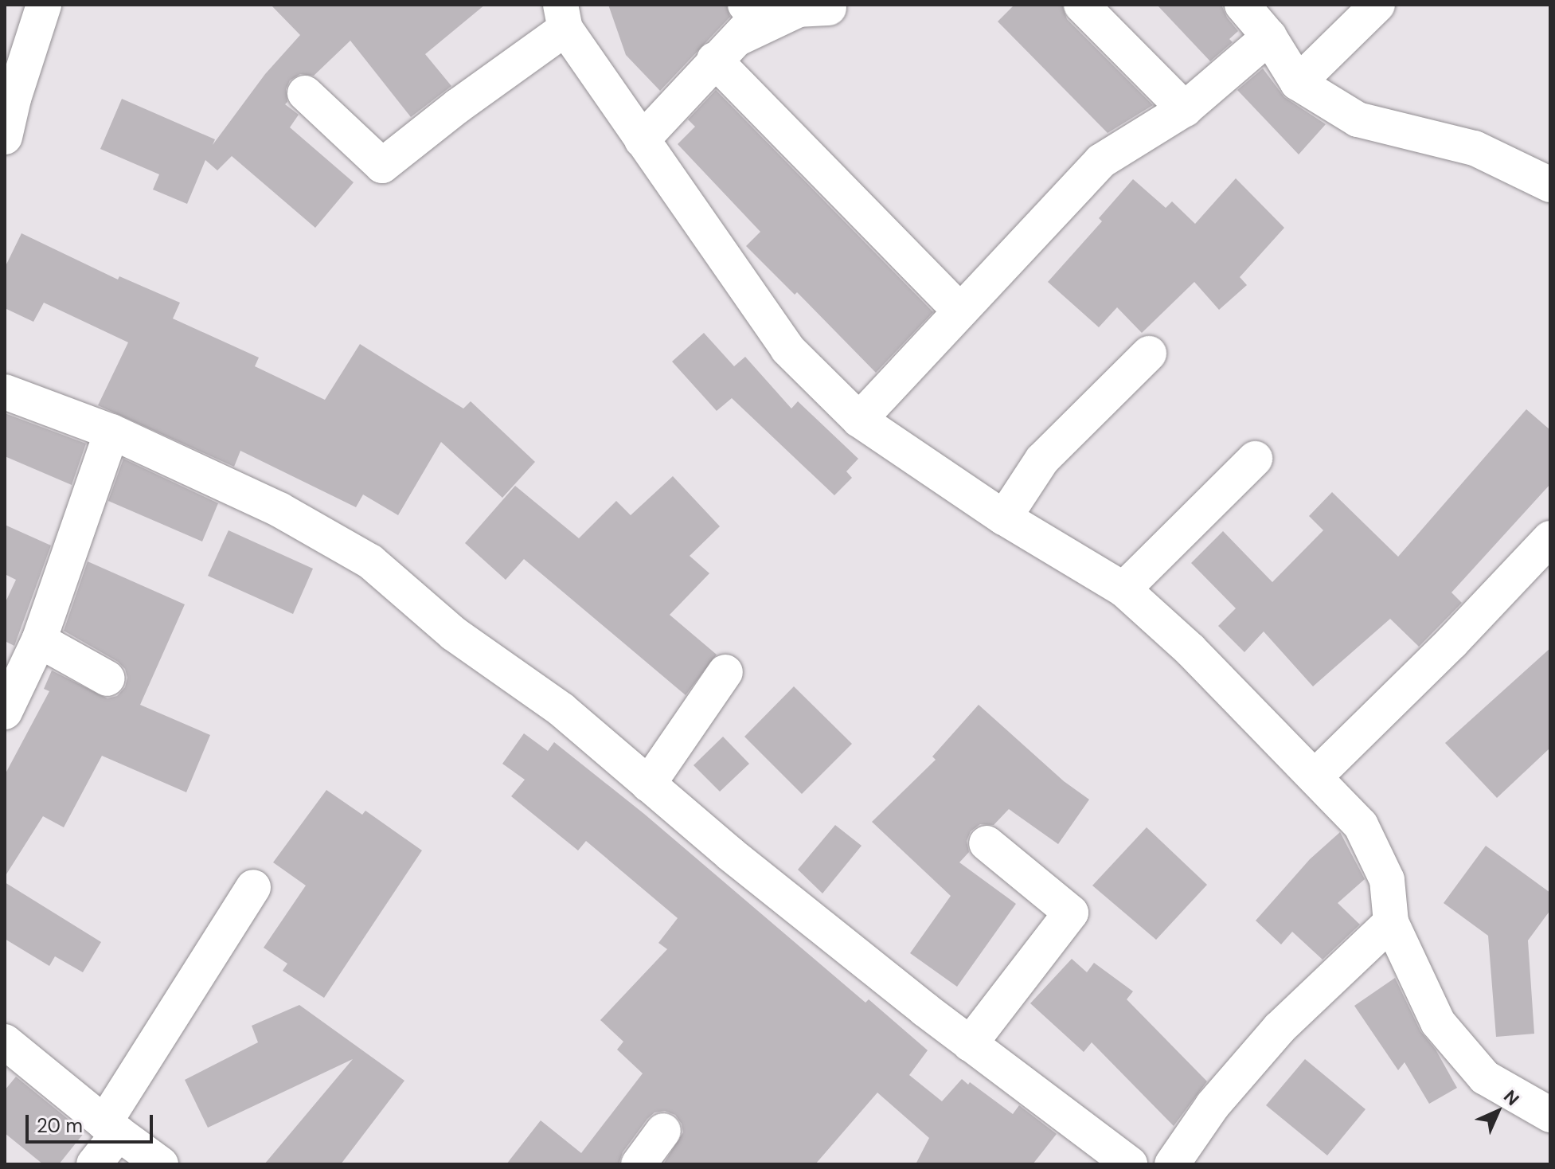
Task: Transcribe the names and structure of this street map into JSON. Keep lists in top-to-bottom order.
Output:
{
  "scale_bar": "20 m",
  "north": "top right"
}
